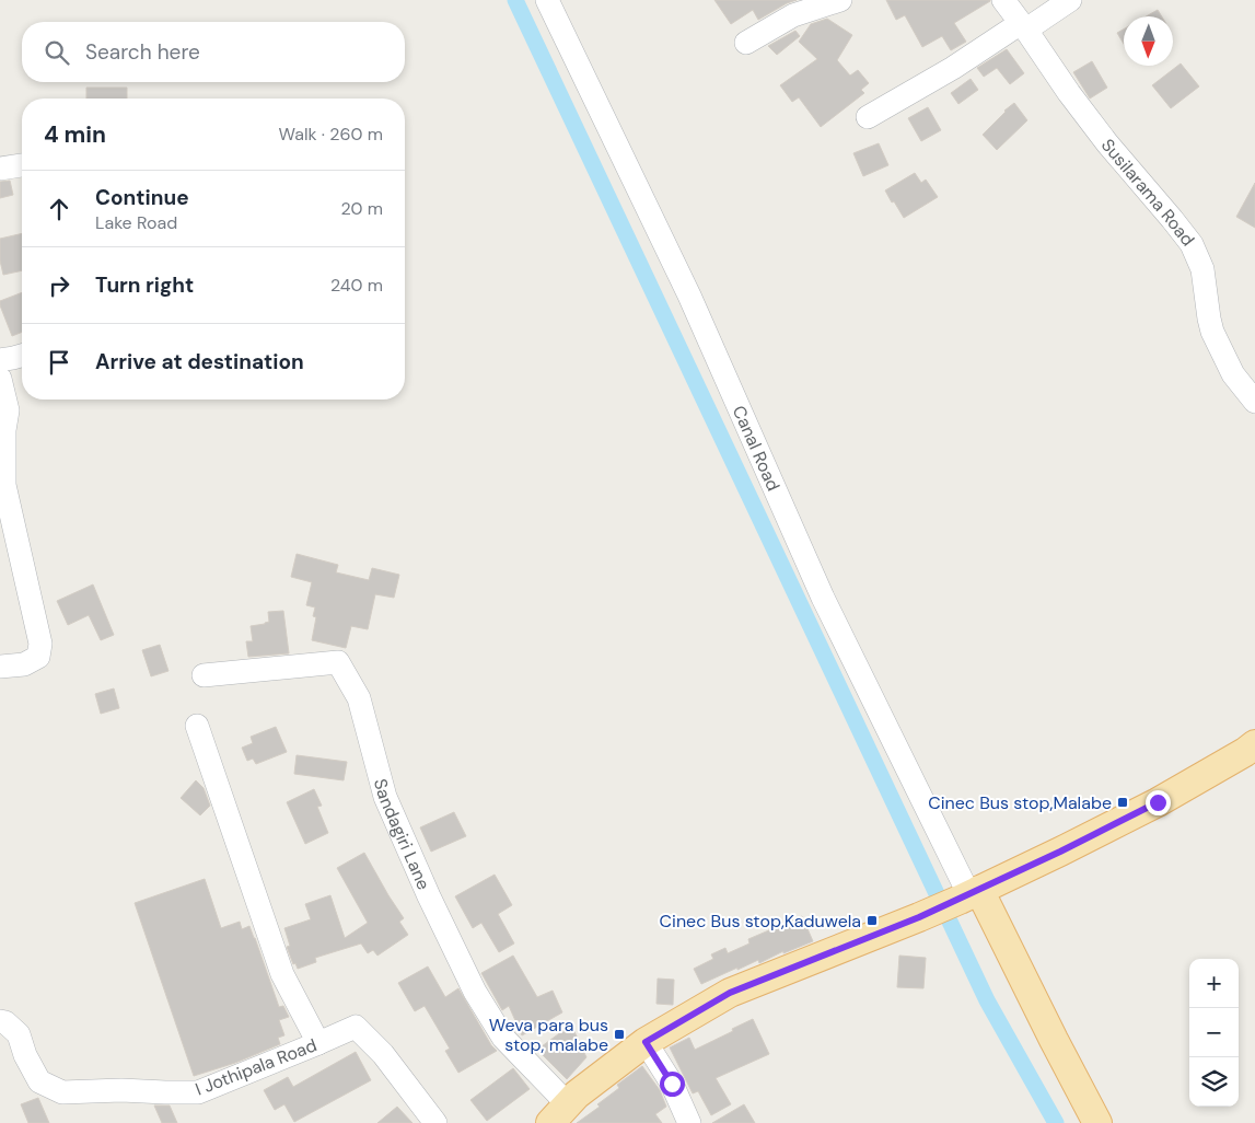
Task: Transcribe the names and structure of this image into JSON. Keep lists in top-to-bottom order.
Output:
{
  "streets": {
    "street": [
      "Susilarama Road",
      "Canal Road",
      "Sandagiri Lane",
      "I Jothipala Road"
    ]
  },
  "places": {
    "transit": ["Cinec Bus stop,Malabe", "Cinec Bus stop,Kaduwela", "Weva para bus stop, malabe"]
  },
  "north": "bottom",
  "page": {
    "search": "Search here",
    "heading": ["4 min", "Walk · 260 m"],
    "list": [
      ["Continue", "Lake Road", "20 m"],
      ["Turn right", "240 m"],
      "Arrive at destination"
    ],
    "map_buttons": ["+", "−"]
  }
}
